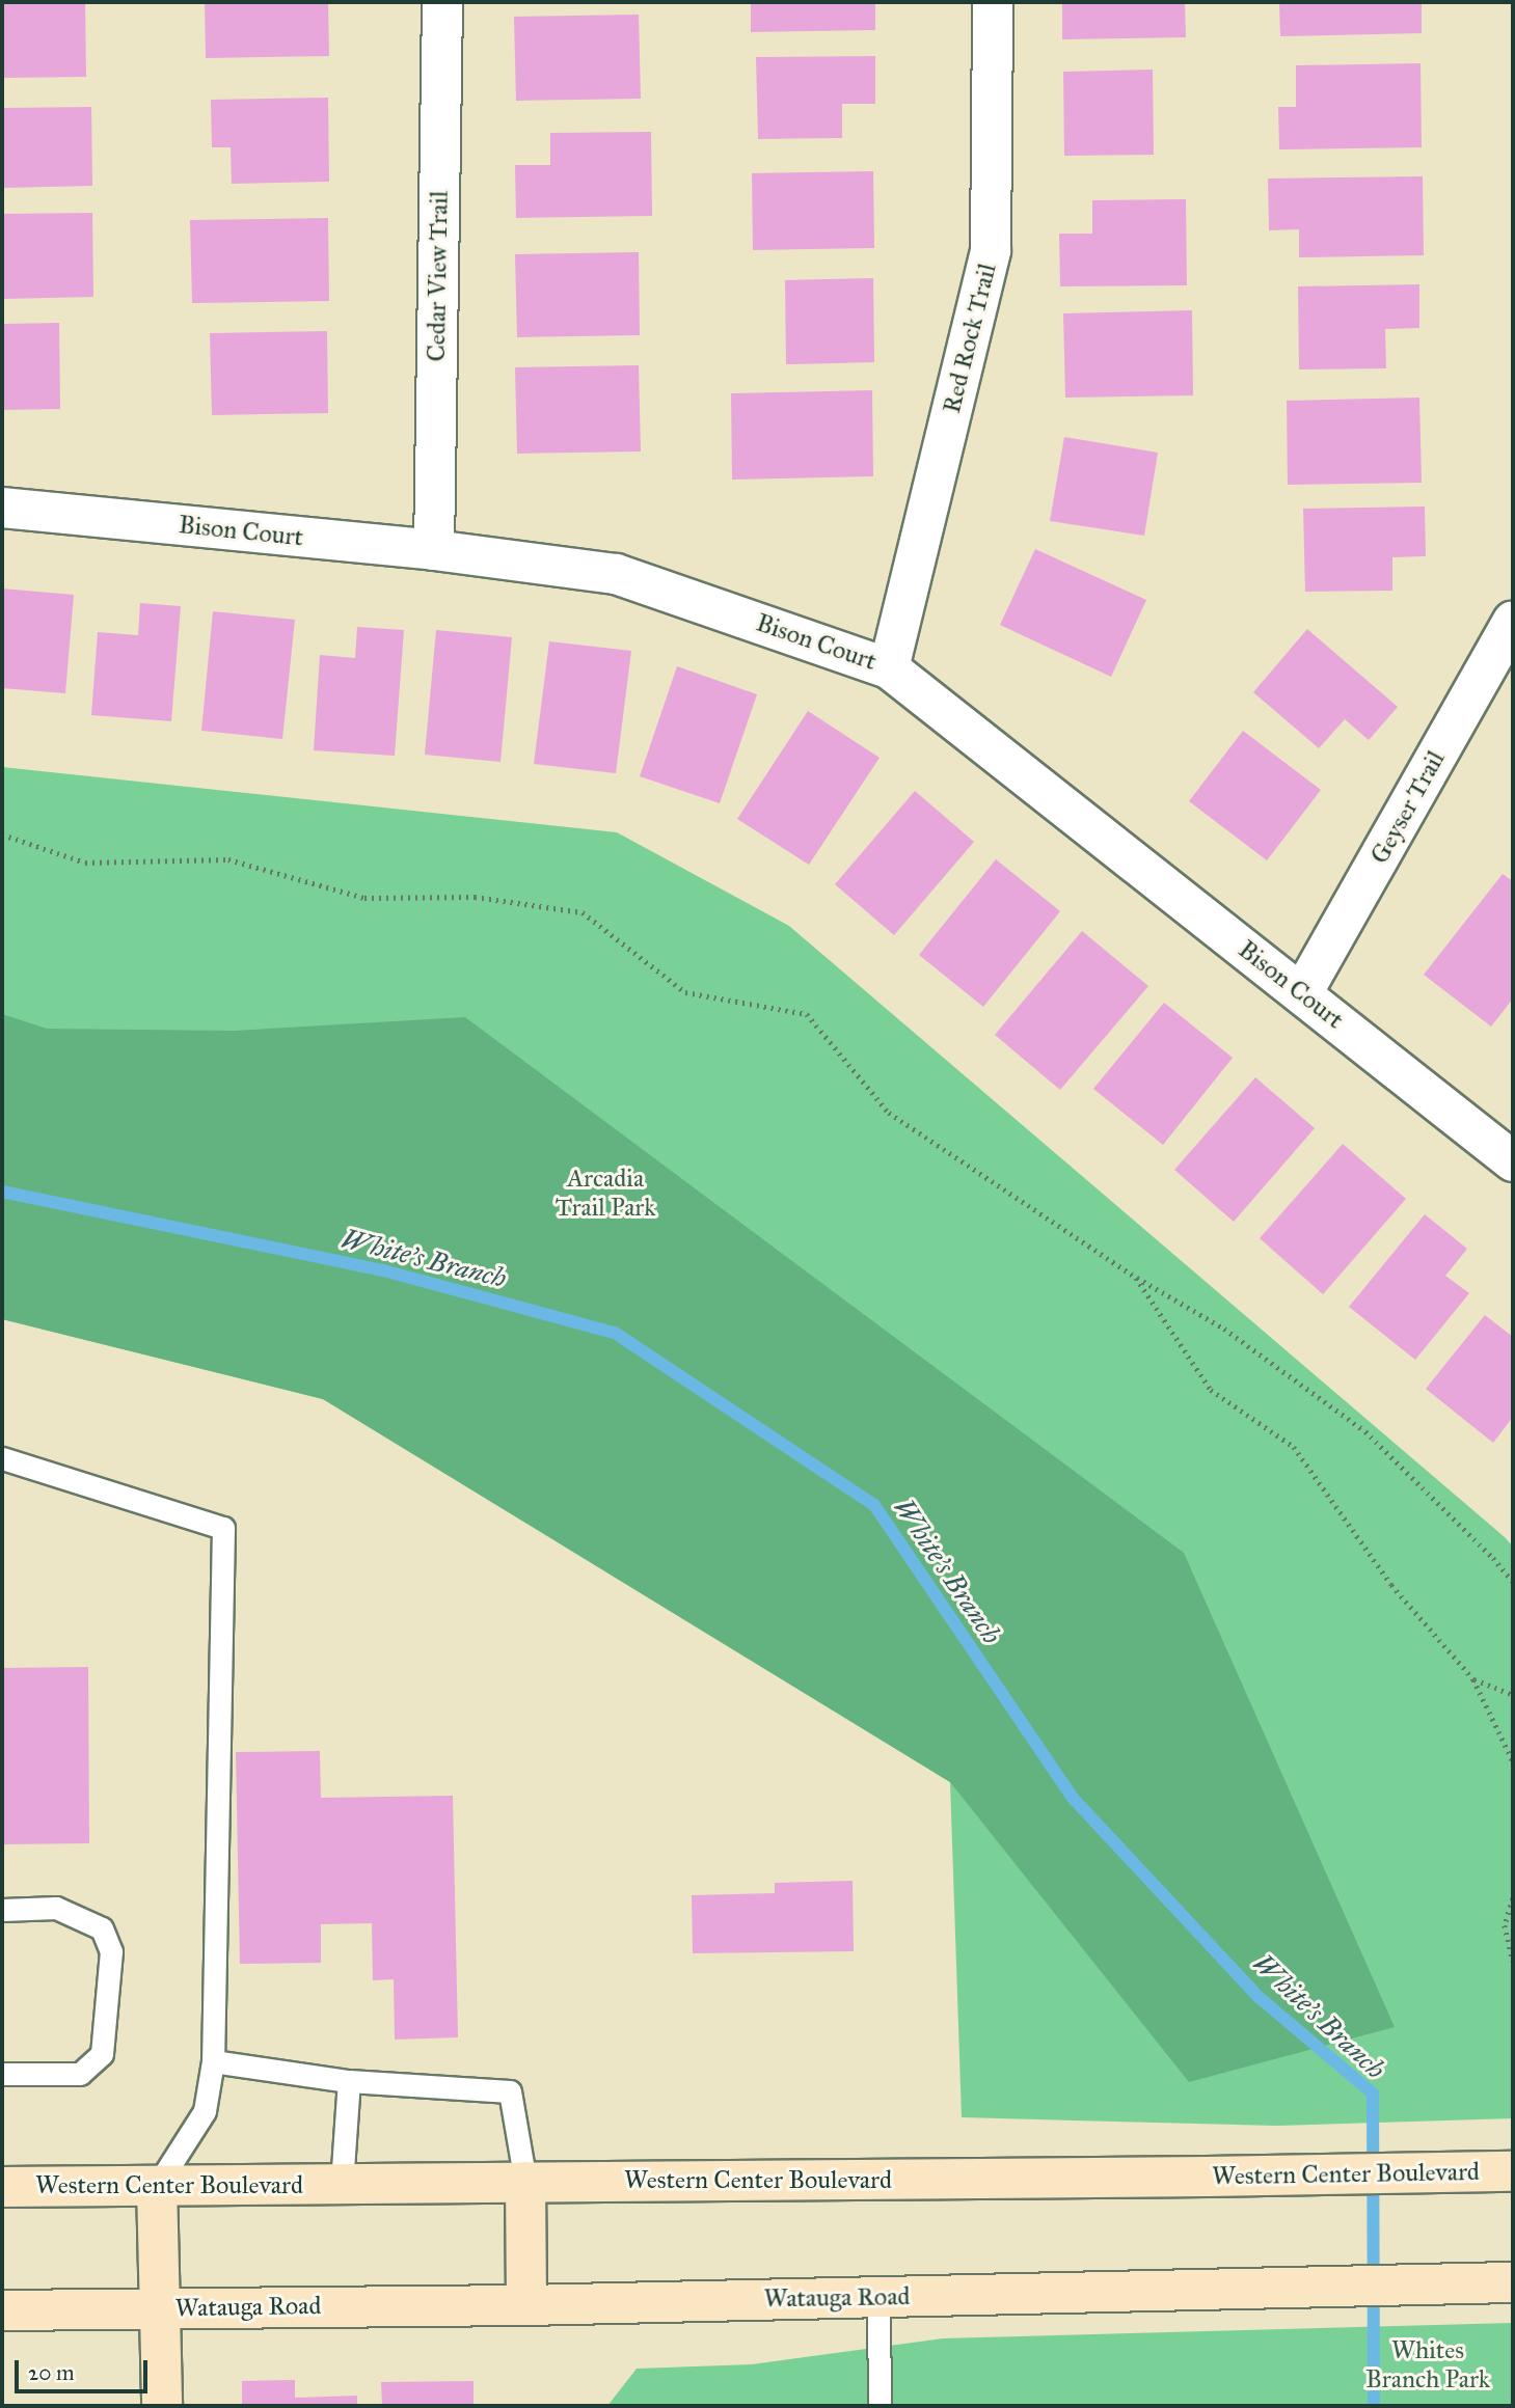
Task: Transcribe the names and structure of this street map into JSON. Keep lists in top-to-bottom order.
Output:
{
  "streets": {
    "main road": ["Western Center Boulevard", "Watauga Road"],
    "street": [
      "Cedar View Trail",
      "Red Rock Trail",
      "Bison Court",
      "Geyser Trail"
    ]
  },
  "crossings": [
    ["Cedar View Trail", "Bison Court"],
    ["Red Rock Trail", "Bison Court"],
    ["Bison Court", "Geyser Trail"]
  ],
  "water": ["White's Branch"],
  "parks": ["Arcadia Trail Park", "Whites Branch Park"],
  "scale_bar": "20 m"
}
